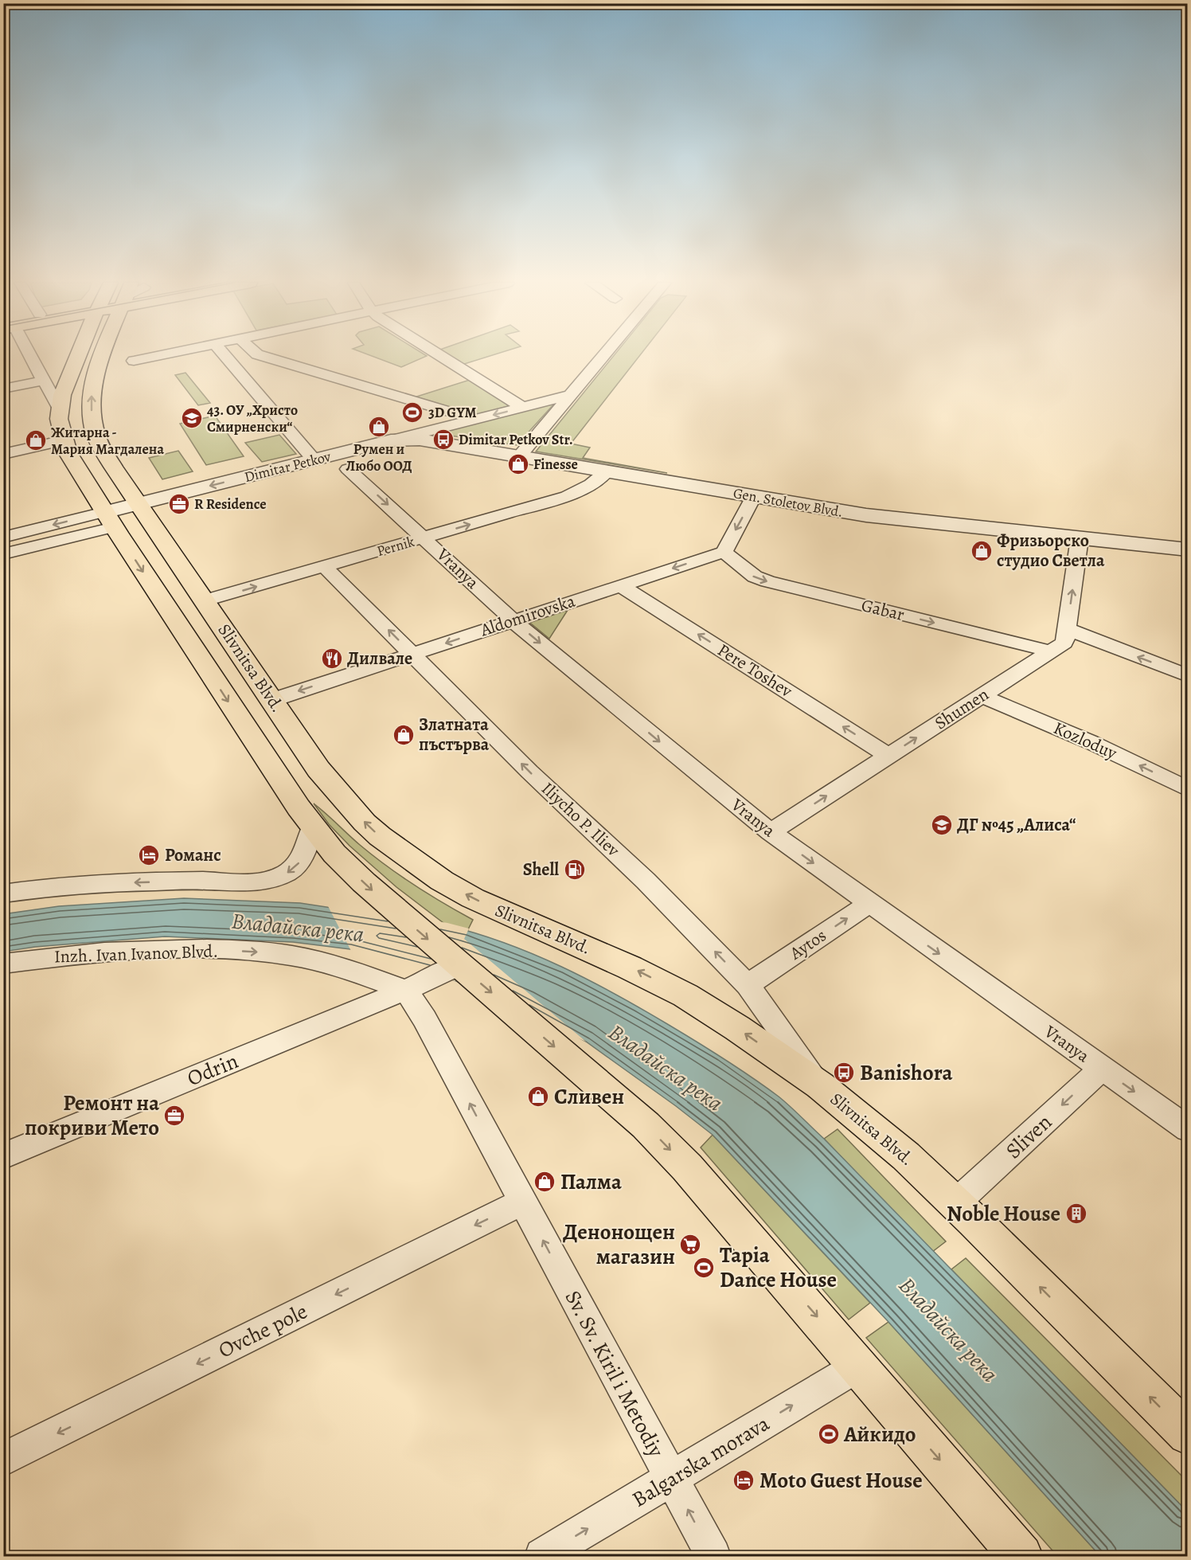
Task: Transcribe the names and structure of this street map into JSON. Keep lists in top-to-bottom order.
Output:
{
  "streets": {
    "main road": ["Slivnitsa Blvd."],
    "street": [
      "Dimitar Petkov",
      "Gen. Stoletov Blvd.",
      "Pernik",
      "Vranya",
      "Gabar",
      "Aldomirovska",
      "Pere Toshev",
      "Shumen",
      "Kozloduy",
      "Iliycho P. Iliev",
      "Aytos",
      "Inzh. Ivan Ivanov Blvd.",
      "Odrin",
      "Sliven",
      "Ovche pole",
      "Sv. Sv. Kiril i Metodiy",
      "Balgarska morava"
    ]
  },
  "crossings": [
    ["Dimitar Petkov", "Gen. Stoletov Blvd."],
    ["Dimitar Petkov", "Vranya"],
    ["Dimitar Petkov", "Slivnitsa Blvd."],
    ["Gen. Stoletov Blvd.", "Pernik"],
    ["Gen. Stoletov Blvd.", "Shumen"],
    ["Pernik", "Vranya"],
    ["Pernik", "Slivnitsa Blvd."],
    ["Pernik", "Iliycho P. Iliev"],
    ["Vranya", "Aldomirovska"],
    ["Vranya", "Shumen"],
    ["Vranya", "Aytos"],
    ["Vranya", "Sliven"],
    ["Gabar", "Aldomirovska"],
    ["Gabar", "Shumen"],
    ["Aldomirovska", "Slivnitsa Blvd."],
    ["Aldomirovska", "Pere Toshev"],
    ["Aldomirovska", "Iliycho P. Iliev"],
    ["Slivnitsa Blvd.", "Iliycho P. Iliev"],
    ["Slivnitsa Blvd.", "Odrin"],
    ["Slivnitsa Blvd.", "Sliven"],
    ["Slivnitsa Blvd.", "Balgarska morava"],
    ["Pere Toshev", "Shumen"],
    ["Shumen", "Kozloduy"],
    ["Iliycho P. Iliev", "Aytos"],
    ["Inzh. Ivan Ivanov Blvd.", "Odrin"],
    ["Inzh. Ivan Ivanov Blvd.", "Sv. Sv. Kiril i Metodiy"],
    ["Odrin", "Sv. Sv. Kiril i Metodiy"],
    ["Ovche pole", "Sv. Sv. Kiril i Metodiy"],
    ["Sv. Sv. Kiril i Metodiy", "Balgarska morava"]
  ],
  "one_way": [
    "Pernik",
    "Vranya",
    "Gabar",
    "Aldomirovska",
    "Pere Toshev",
    "Shumen",
    "Iliycho P. Iliev",
    "Aytos",
    "Inzh. Ivan Ivanov Blvd.",
    "Sliven",
    "Ovche pole",
    "Sv. Sv. Kiril i Metodiy",
    "Balgarska morava"
  ],
  "water": ["Владайска река"],
  "places": {
    "sports": ["3D GYM", "Tapia Dance House", "Айкидо"],
    "school or university": ["43. ОУ „Христо Смирненски“", "ДГ №45 „Алиса“"],
    "shop": [
      "Румен и Любо ООД",
      "Житарна - Мария Магдалена",
      "Finesse",
      "Фризьорско студио Светла",
      "Златната пъстърва",
      "Сливен",
      "Палма"
    ],
    "bus stop": ["Dimitar Petkov Str.", "Banishora"],
    "office": ["R Residence", "Ремонт на покриви Мето"],
    "restaurant": ["Дилвале"],
    "hotel": ["Романс", "Moto Guest House"],
    "fuel station": ["Shell"],
    "building": ["Noble House"],
    "supermarket": ["Денонощен магазин"]
  }
}
